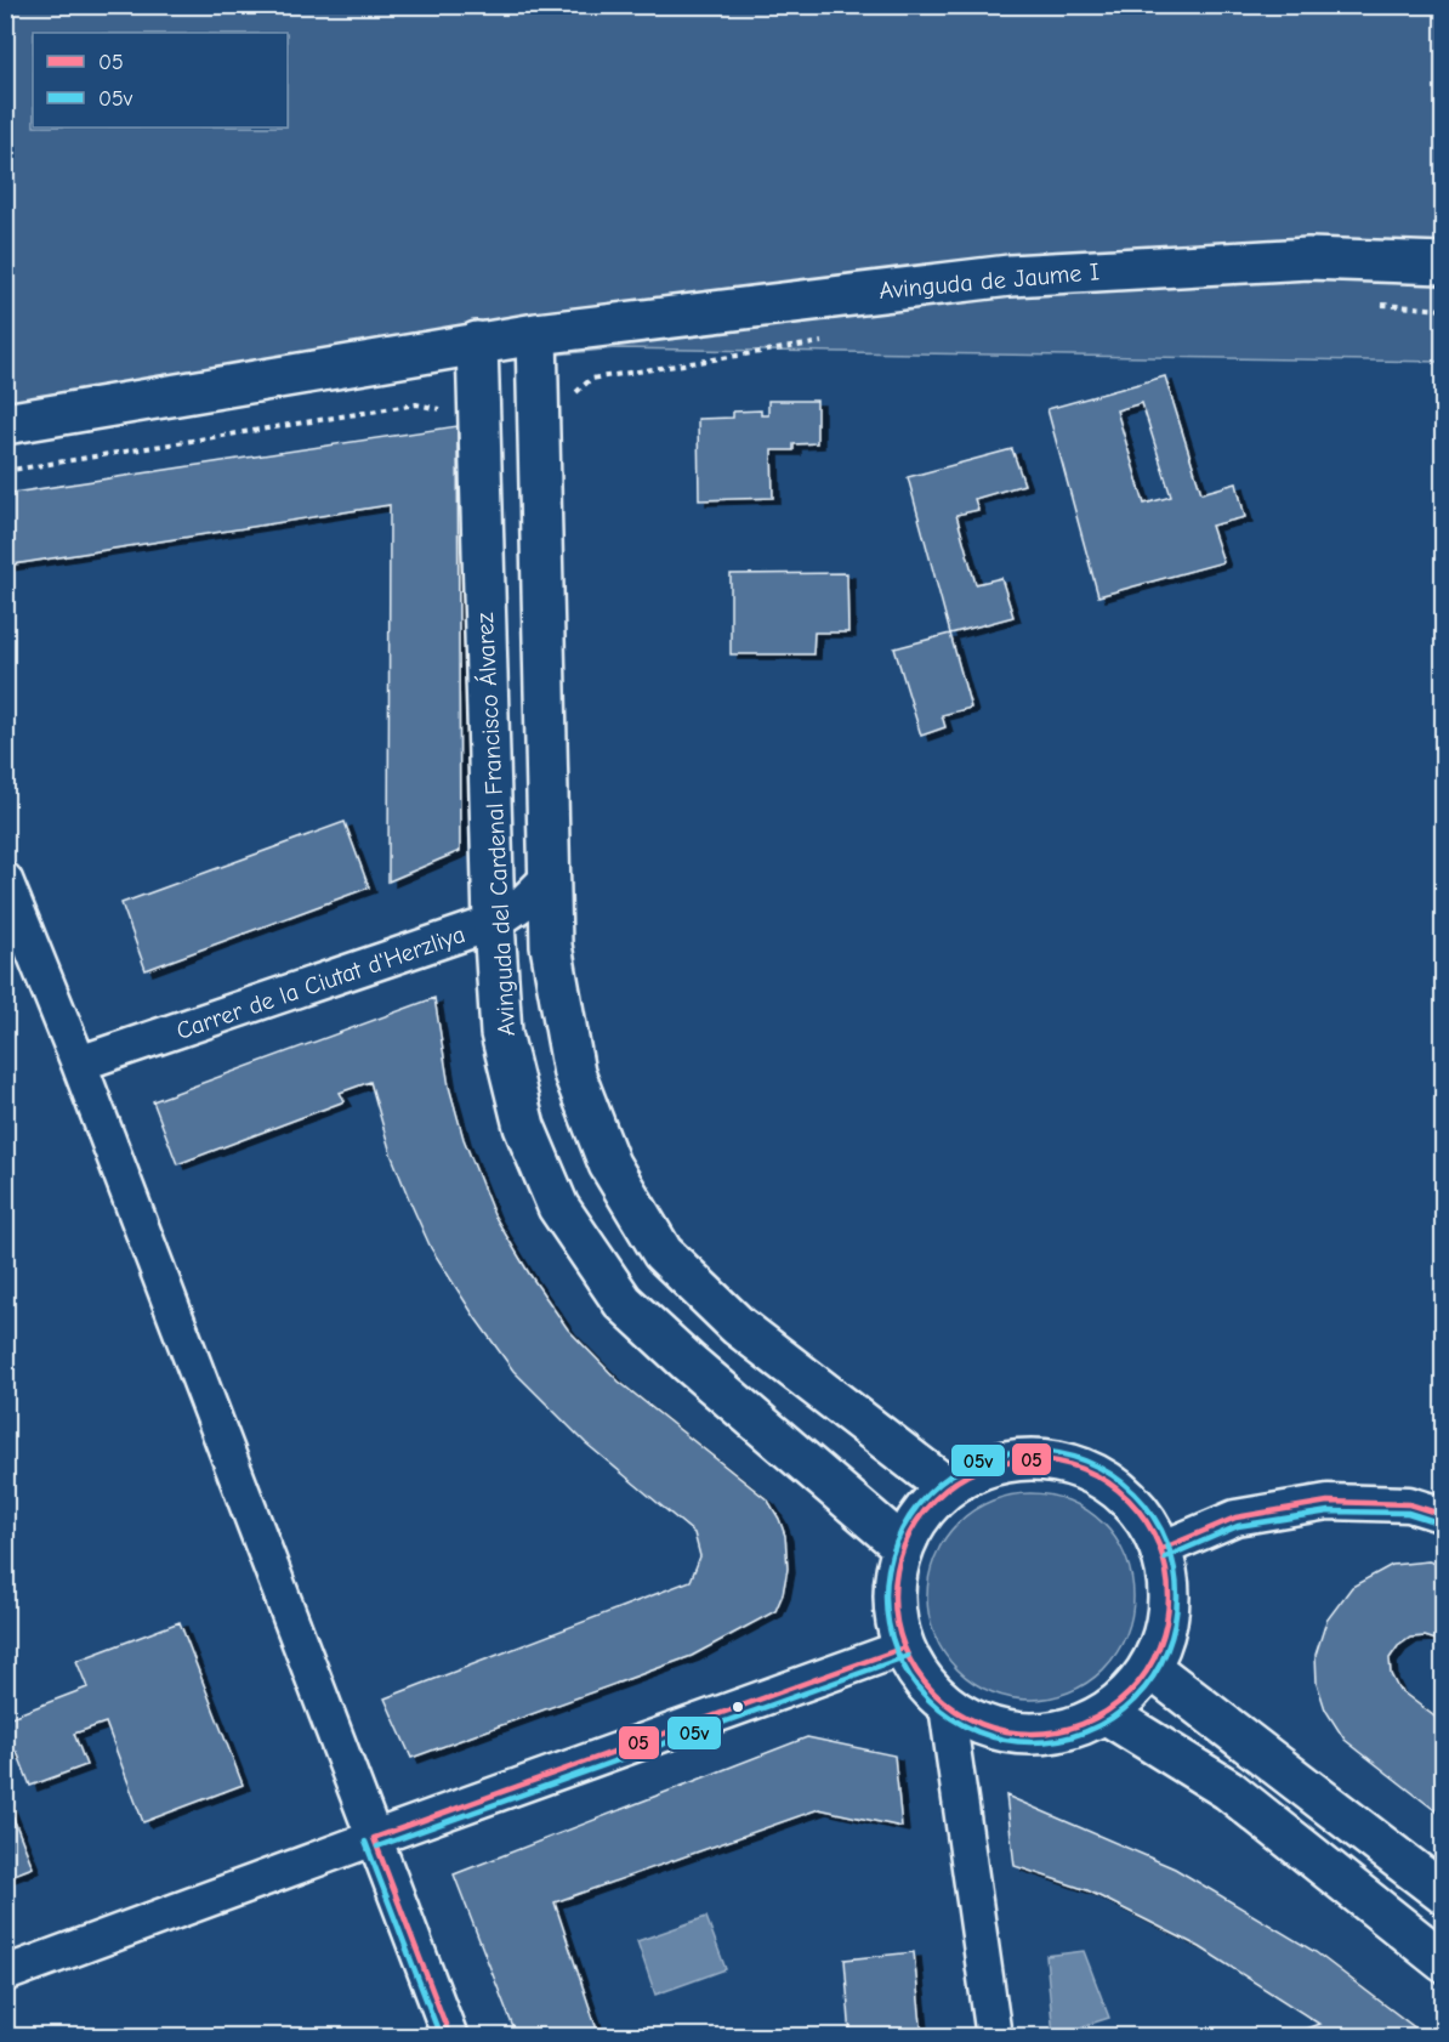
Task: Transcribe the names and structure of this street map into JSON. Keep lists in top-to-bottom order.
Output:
{
  "streets": {
    "street": ["Avinguda de Jaume I", "Avinguda del Cardenal Francisco Álvarez", "Carrer de la Ciutat d'Herzliya"]
  },
  "crossings": [
    ["Avinguda de Jaume I", "Avinguda del Cardenal Francisco Álvarez"],
    ["Avinguda del Cardenal Francisco Álvarez", "Carrer de la Ciutat d'Herzliya"]
  ],
  "lines": ["transit line 05v", "transit line 05"],
  "legend": ["05", "05v"]
}
